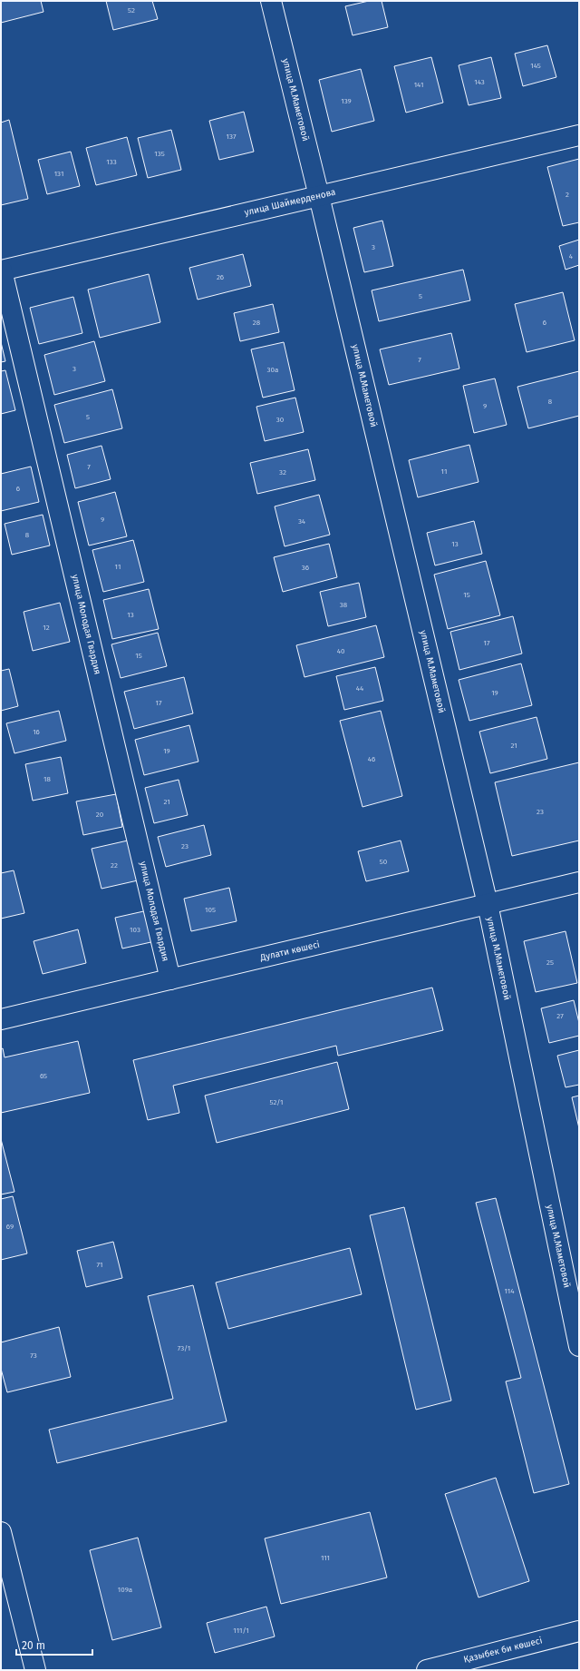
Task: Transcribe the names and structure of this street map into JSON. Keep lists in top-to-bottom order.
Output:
{
  "streets": {
    "street": [
      "улица М.Маметовой",
      "улица Шаймерденова",
      "улица Молодая Гвардия",
      "Дулати көшесі",
      "Қазыбек би көшесі"
    ]
  },
  "crossings": [
    ["улица М.Маметовой", "улица Шаймерденова"],
    ["улица М.Маметовой", "Дулати көшесі"],
    ["улица Шаймерденова", "улица Молодая Гвардия"],
    ["улица Молодая Гвардия", "Дулати көшесі"]
  ],
  "house_numbers": [
    "52",
    "145",
    "143",
    "141",
    "139",
    "137",
    "135",
    "133",
    "131",
    "2",
    "3",
    "4",
    "26",
    "5",
    "28",
    "6",
    "7",
    "3",
    "30а",
    "8",
    "9",
    "5",
    "30",
    "7",
    "11",
    "32",
    "6",
    "9",
    "34",
    "8",
    "13",
    "11",
    "36",
    "15",
    "38",
    "13",
    "12",
    "17",
    "40",
    "15",
    "44",
    "19",
    "17",
    "16",
    "21",
    "19",
    "46",
    "18",
    "21",
    "23",
    "20",
    "23",
    "50",
    "22",
    "105",
    "103",
    "25",
    "27",
    "65",
    "52/1",
    "69",
    "71",
    "114",
    "73/1",
    "73",
    "111",
    "109а",
    "111/1"
  ],
  "scale_bar": "20 m"
}
